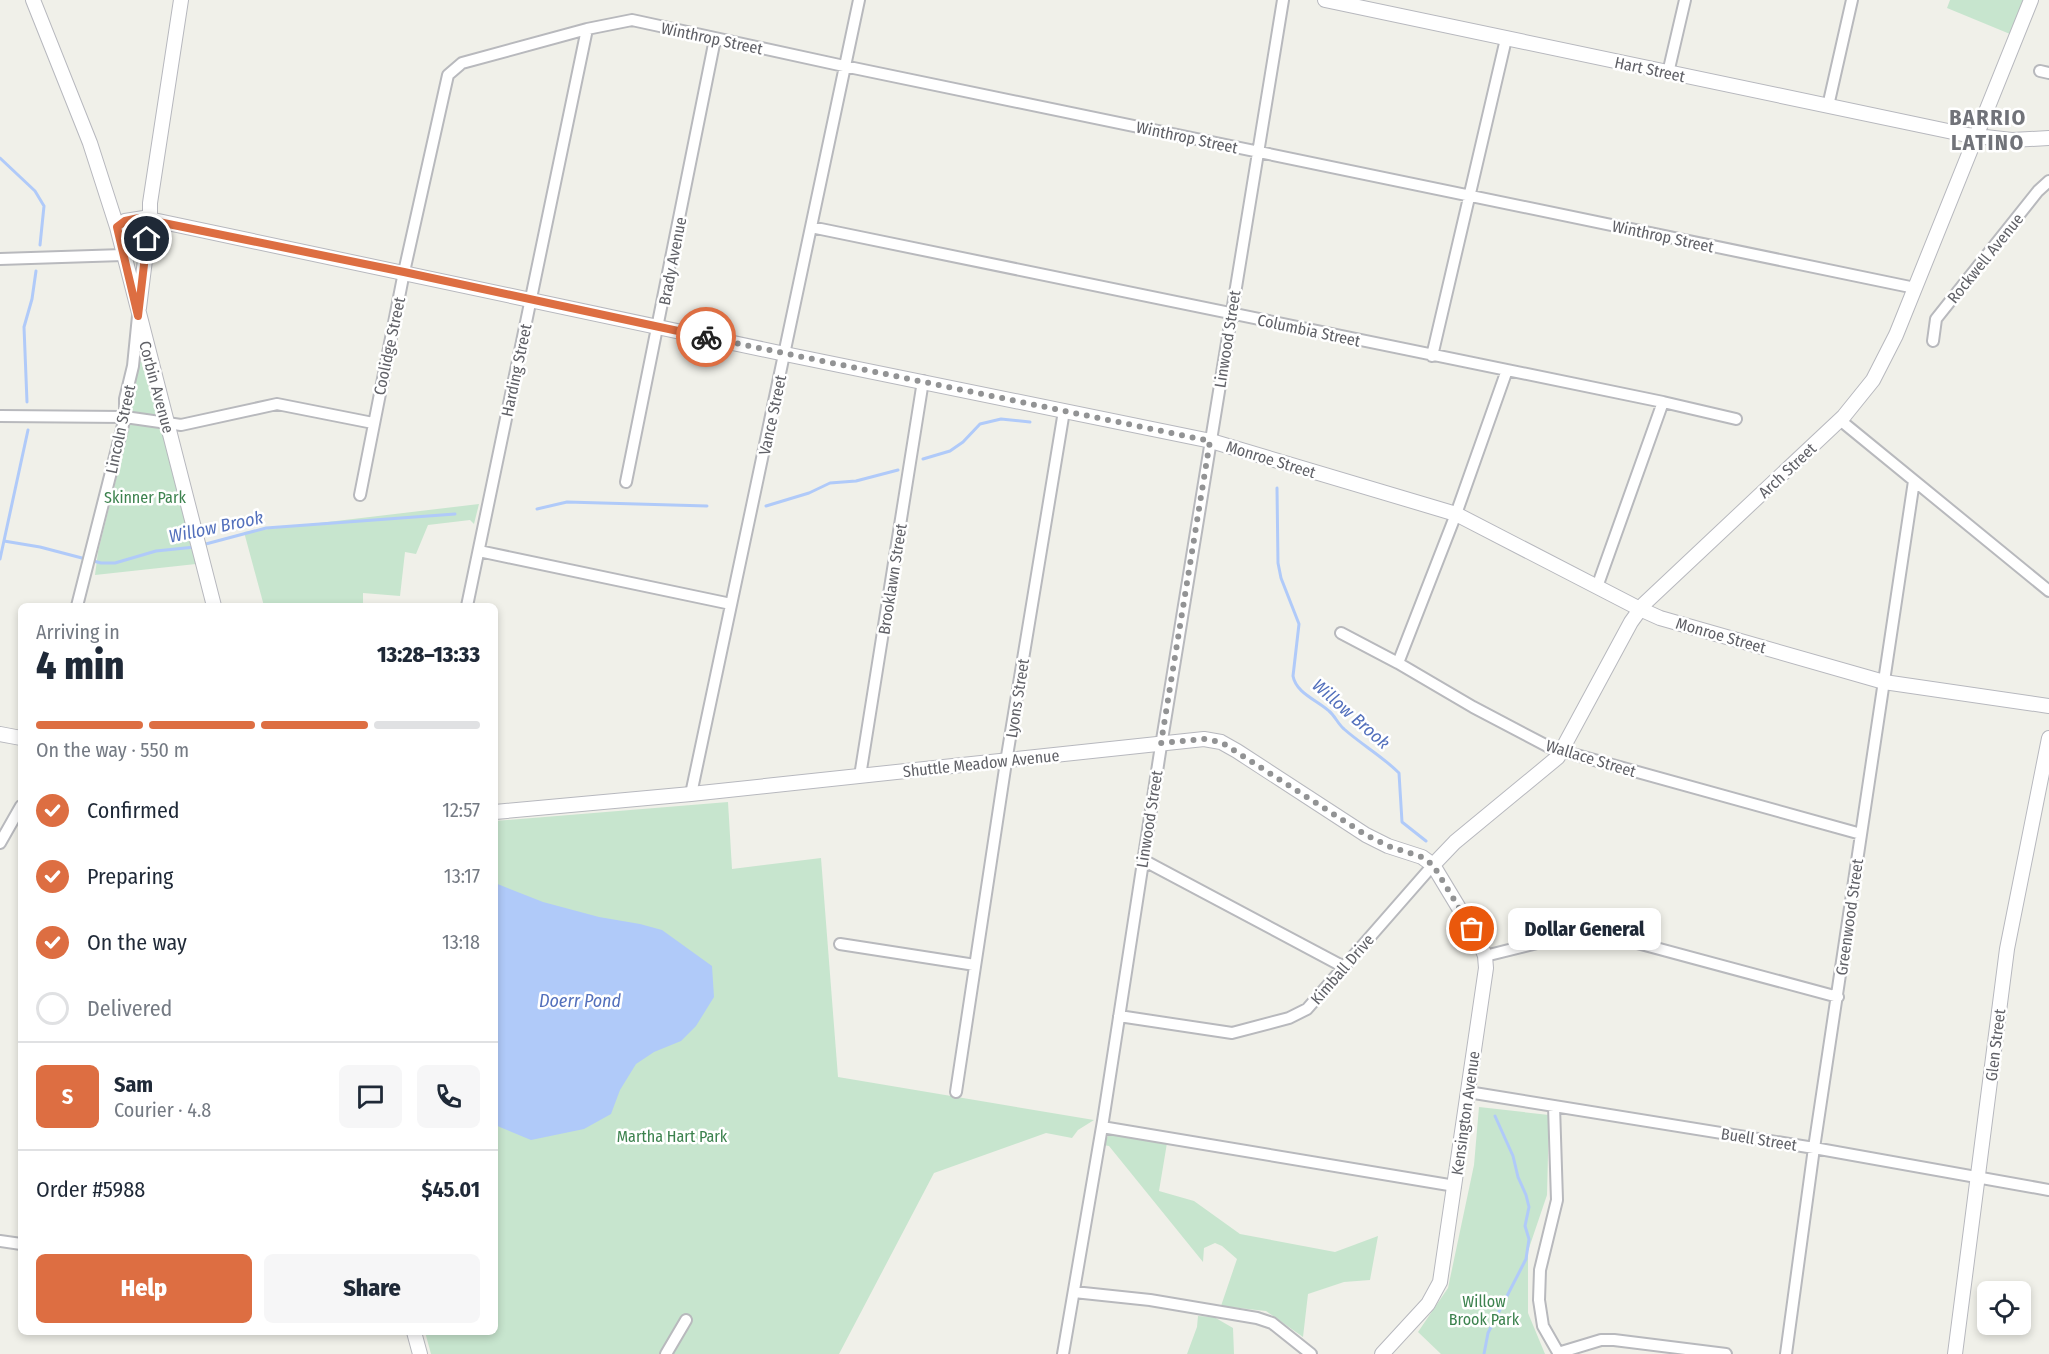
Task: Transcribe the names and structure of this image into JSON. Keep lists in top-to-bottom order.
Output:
{
  "streets": {
    "street": [
      "Winthrop Street",
      "Hart Street",
      "Rockwell Avenue",
      "Brady Avenue",
      "Columbia Street",
      "Linwood Street",
      "Coolidge Street",
      "Harding Street",
      "Corbin Avenue",
      "Vance Street",
      "Lincoln Street",
      "Monroe Street",
      "Arch Street",
      "Brooklawn Street",
      "Lyons Street",
      "Wallace Street",
      "Shuttle Meadow Avenue",
      "Greenwood Street",
      "Kimball Drive",
      "Glen Street",
      "Kensington Avenue",
      "Buell Street"
    ]
  },
  "crossings": [
    ["Winthrop Street", "Brady Avenue"],
    ["Winthrop Street", "Linwood Street"],
    ["Winthrop Street", "Coolidge Street"],
    ["Winthrop Street", "Harding Street"],
    ["Winthrop Street", "Vance Street"],
    ["Winthrop Street", "Arch Street"],
    ["Hart Street", "Arch Street"],
    ["Brady Avenue", "Monroe Street"],
    ["Columbia Street", "Linwood Street"],
    ["Columbia Street", "Vance Street"],
    ["Linwood Street", "Monroe Street"],
    ["Linwood Street", "Shuttle Meadow Avenue"],
    ["Linwood Street", "Kimball Drive"],
    ["Coolidge Street", "Monroe Street"],
    ["Harding Street", "Monroe Street"],
    ["Corbin Avenue", "Lincoln Street"],
    ["Corbin Avenue", "Monroe Street"],
    ["Vance Street", "Monroe Street"],
    ["Vance Street", "Shuttle Meadow Avenue"],
    ["Lincoln Street", "Monroe Street"],
    ["Monroe Street", "Arch Street"],
    ["Monroe Street", "Brooklawn Street"],
    ["Monroe Street", "Lyons Street"],
    ["Monroe Street", "Greenwood Street"],
    ["Arch Street", "Wallace Street"],
    ["Arch Street", "Shuttle Meadow Avenue"],
    ["Arch Street", "Kimball Drive"],
    ["Arch Street", "Kensington Avenue"],
    ["Brooklawn Street", "Shuttle Meadow Avenue"],
    ["Lyons Street", "Shuttle Meadow Avenue"],
    ["Wallace Street", "Greenwood Street"],
    ["Shuttle Meadow Avenue", "Kimball Drive"],
    ["Shuttle Meadow Avenue", "Kensington Avenue"],
    ["Greenwood Street", "Buell Street"],
    ["Kimball Drive", "Kensington Avenue"],
    ["Glen Street", "Buell Street"],
    ["Kensington Avenue", "Buell Street"]
  ],
  "districts": ["BARRIO LATINO"],
  "water": ["Willow Brook", "Doerr Pond"],
  "parks": ["Skinner Park", "Martha Hart Park", "Willow Brook Park"],
  "places": ["Dollar General"],
  "page": {
    "heading": ["4 min", "Arriving in", "13:28–13:33"],
    "panel": [
      "Sam",
      "Courier · 4.8",
      "Order #5988",
      "$45.01"
    ],
    "bar": "On the way · 550 m",
    "list": [
      ["Confirmed", "12:57"],
      ["Preparing", "13:17"],
      ["On the way", "13:18"],
      "Delivered"
    ],
    "bubble": "Dollar General",
    "round": "S",
    "buttons": ["Help", "Share"]
  }
}
